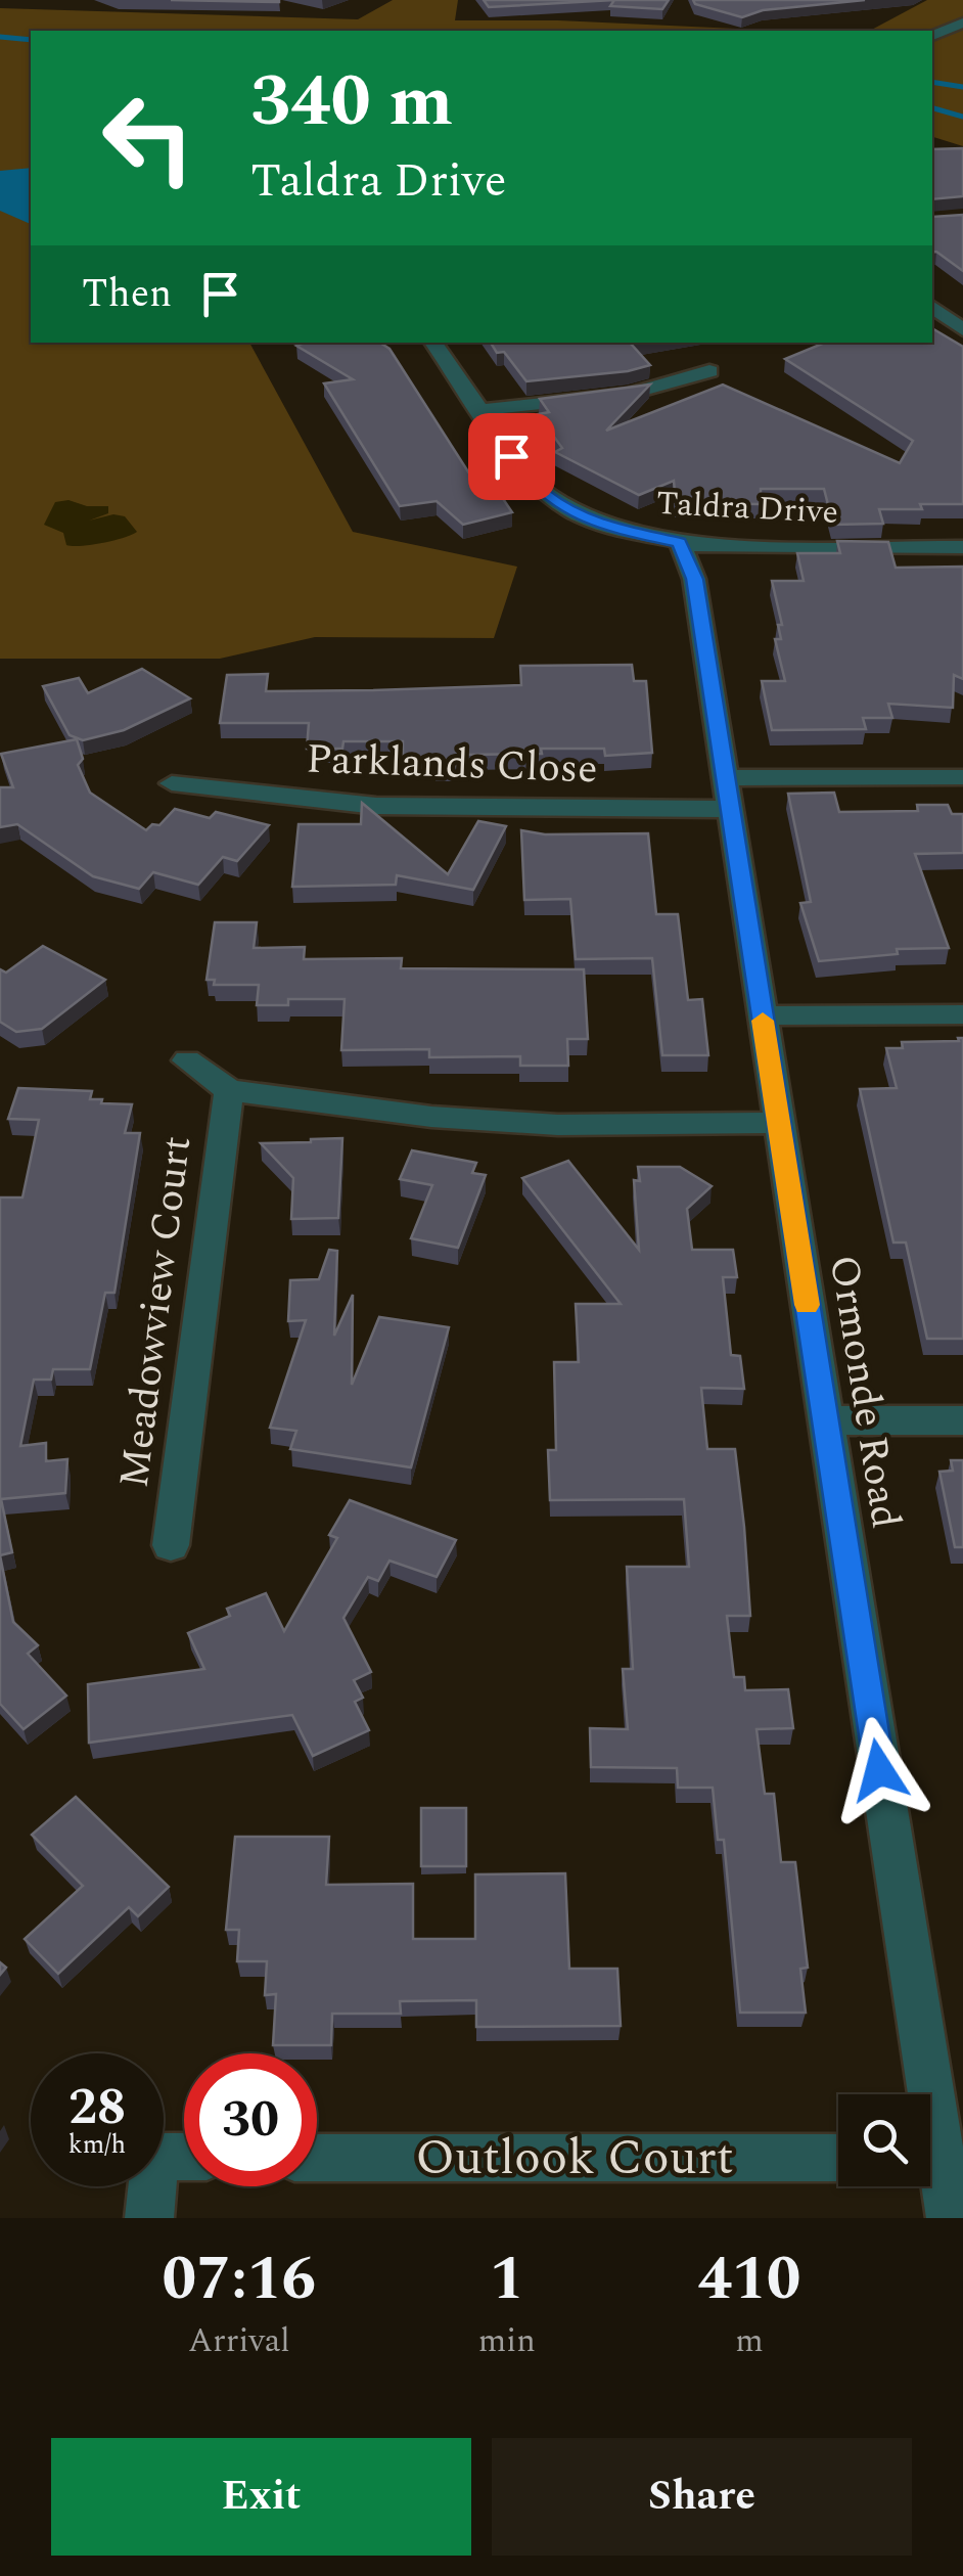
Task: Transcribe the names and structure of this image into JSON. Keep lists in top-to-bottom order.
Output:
{
  "streets": {
    "street": [
      "Taldra Drive",
      "Parklands Close",
      "Meadowview Court",
      "Ormonde Road",
      "Outlook Court"
    ]
  },
  "crossings": [
    ["Taldra Drive", "Ormonde Road"],
    ["Parklands Close", "Ormonde Road"],
    ["Meadowview Court", "Ormonde Road"]
  ],
  "page": {
    "turn": ["340 m", "Taldra Drive"],
    "then": "Then",
    "speed": "28 km/h",
    "limit": "30",
    "eta": [
      "07:16",
      "Arrival",
      "1",
      "min",
      "410",
      "m"
    ],
    "buttons": ["Exit", "Share"]
  }
}
